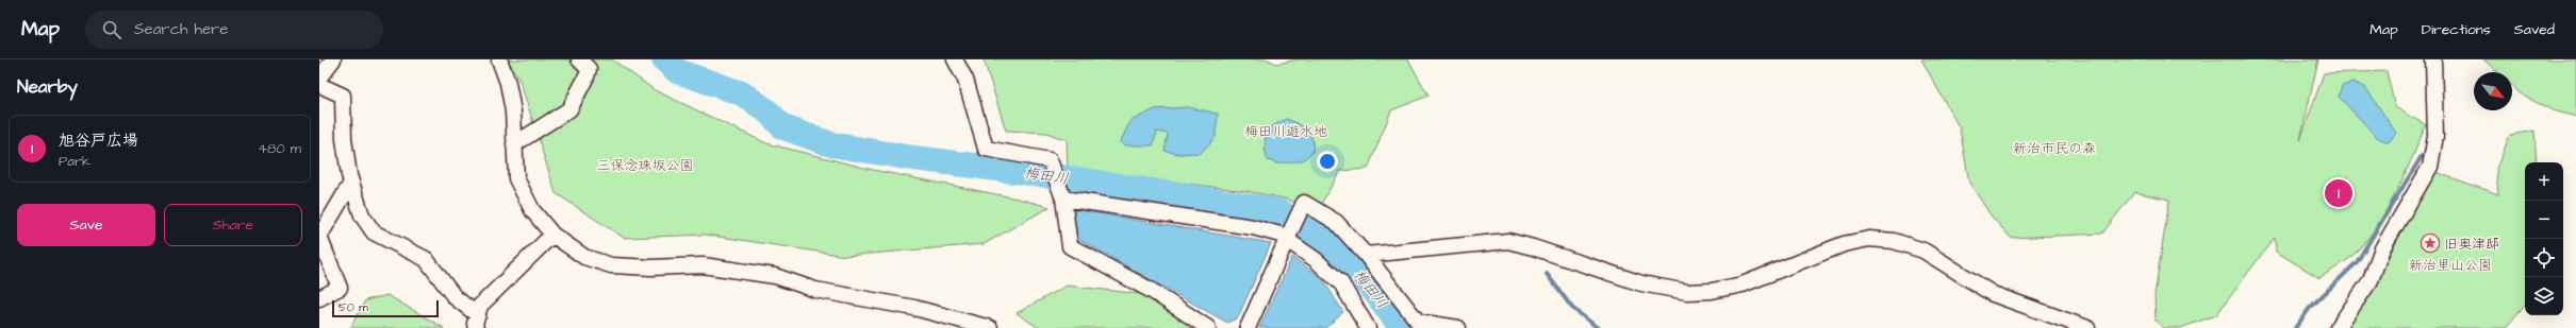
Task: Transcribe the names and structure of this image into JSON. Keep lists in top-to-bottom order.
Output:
{
  "water": ["梅田川"],
  "parks": [
    "梅田川遊水地",
    "新治市民の森",
    "三保念珠坂公園",
    "新治里山公園"
  ],
  "places": {
    "place": ["旧奥津邸"]
  },
  "scale_bar": "50 m",
  "north": "bottom right",
  "page": {
    "header": "Map",
    "search": "Search here",
    "nav": ["Map", "Directions", "Saved"],
    "heading": "Nearby",
    "list": [
      {
        "mark": "1",
        "name": "旭谷戸広場",
        "note": "Park",
        "value": "480 m"
      }
    ],
    "map_buttons": ["+", "−"],
    "pins": "1",
    "buttons": ["Save", "Share"],
    "scale": "50 m"
  }
}
